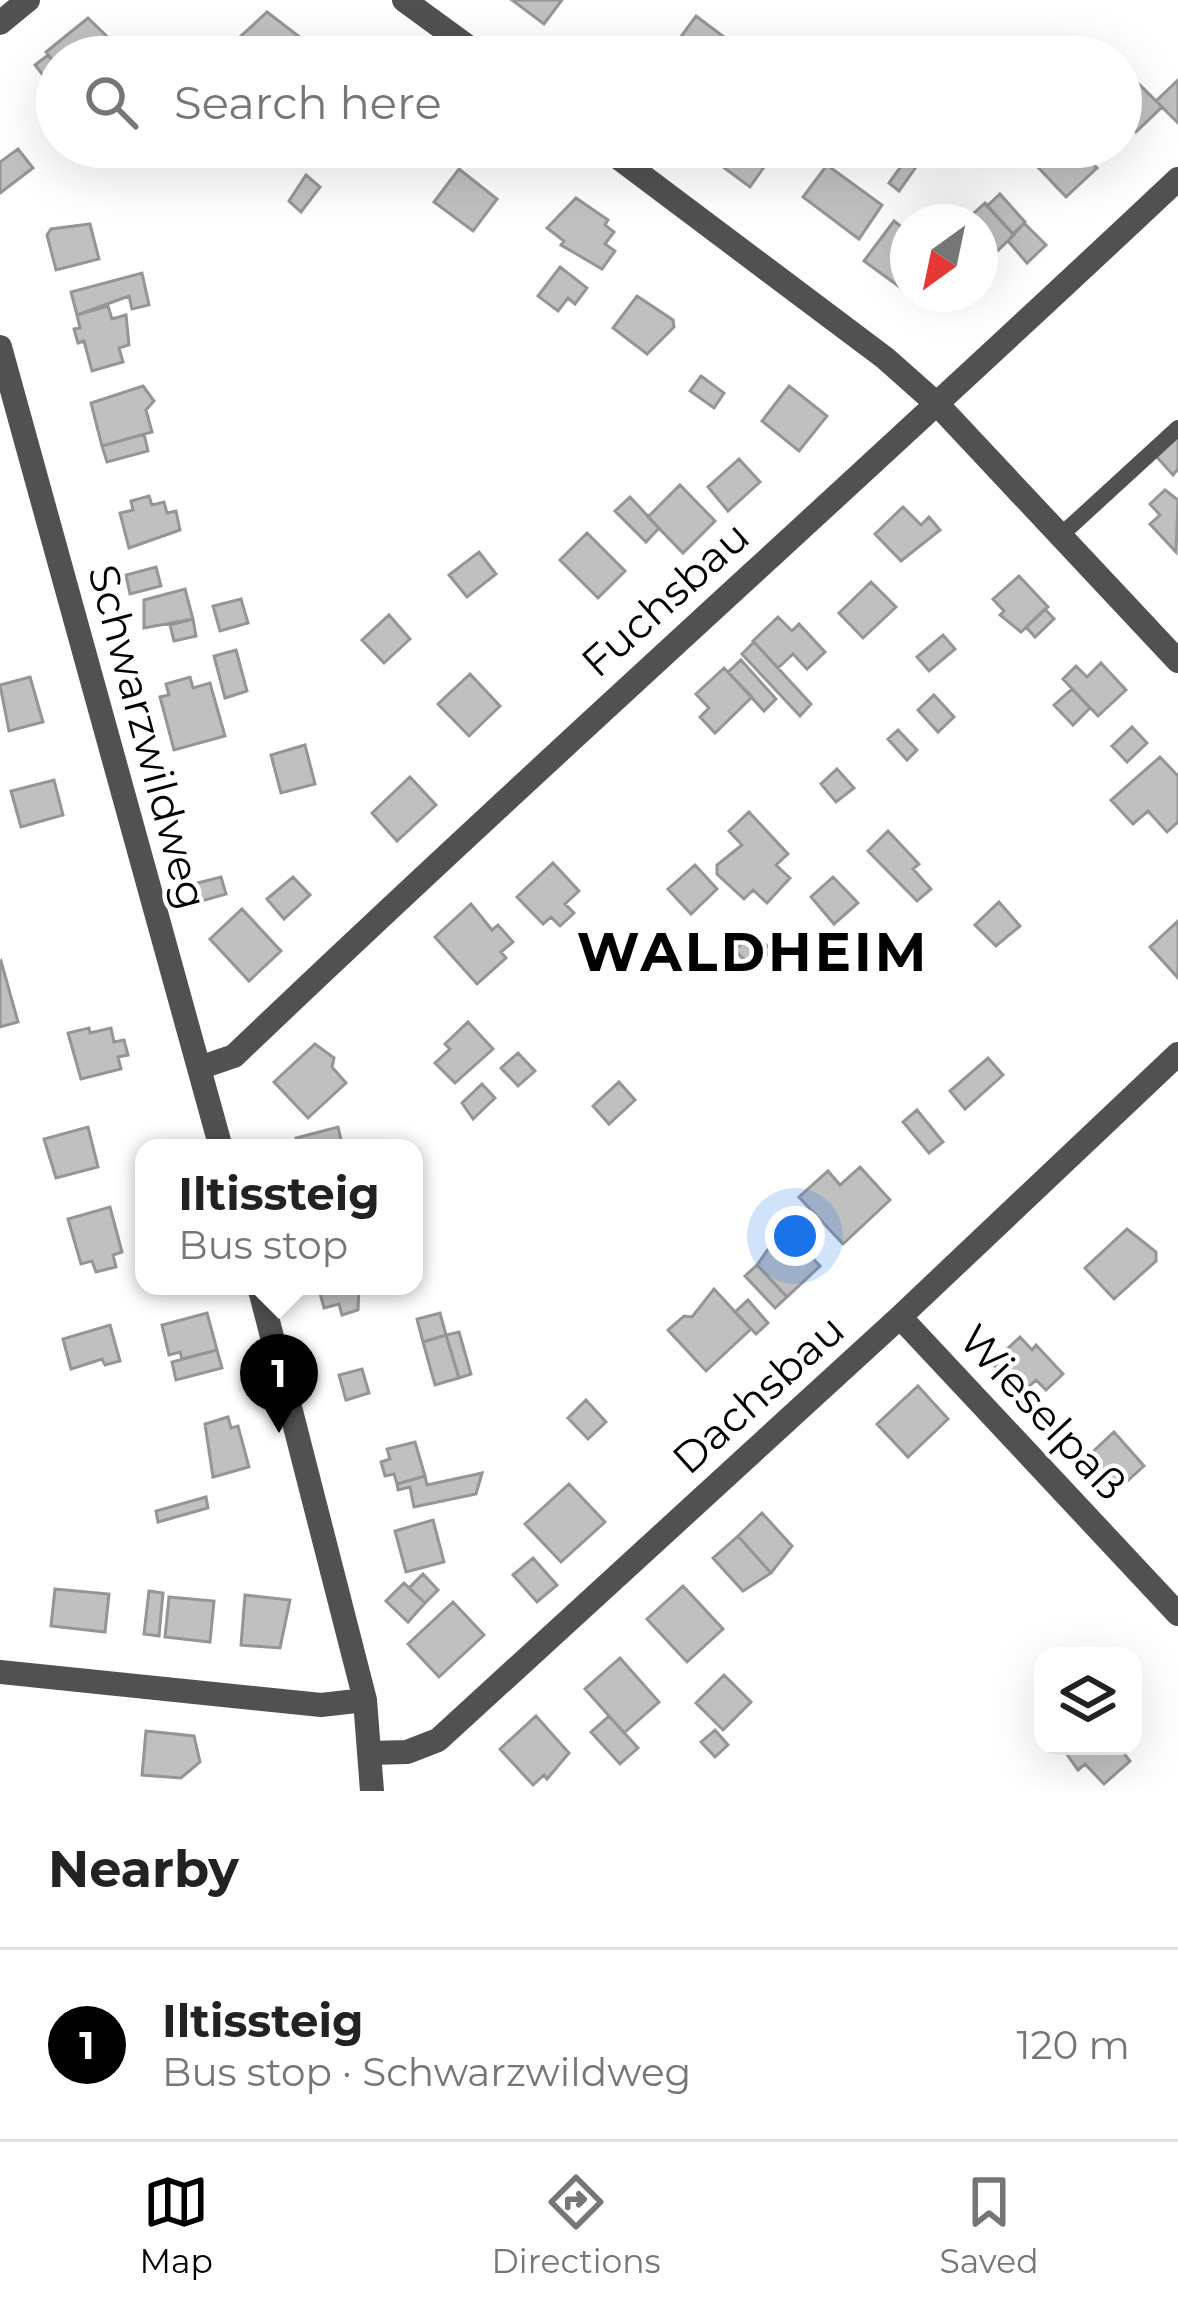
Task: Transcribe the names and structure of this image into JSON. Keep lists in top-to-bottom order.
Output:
{
  "streets": {
    "street": [
      "Fuchsbau",
      "Schwarzwildweg",
      "Dachsbau",
      "Wieselpaß"
    ]
  },
  "crossings": [
    ["Fuchsbau", "Schwarzwildweg"],
    ["Dachsbau", "Wieselpaß"]
  ],
  "districts": ["WALDHEIM"],
  "north": "bottom left",
  "page": {
    "search": "Search here",
    "popup": ["Iltissteig", "Bus stop"],
    "pins": "1",
    "heading": "Nearby",
    "list": [
      {
        "mark": "1",
        "name": "Iltissteig",
        "note": "Bus stop · Schwarzwildweg",
        "value": "120 m"
      }
    ],
    "nav": ["Map", "Directions", "Saved"]
  }
}
